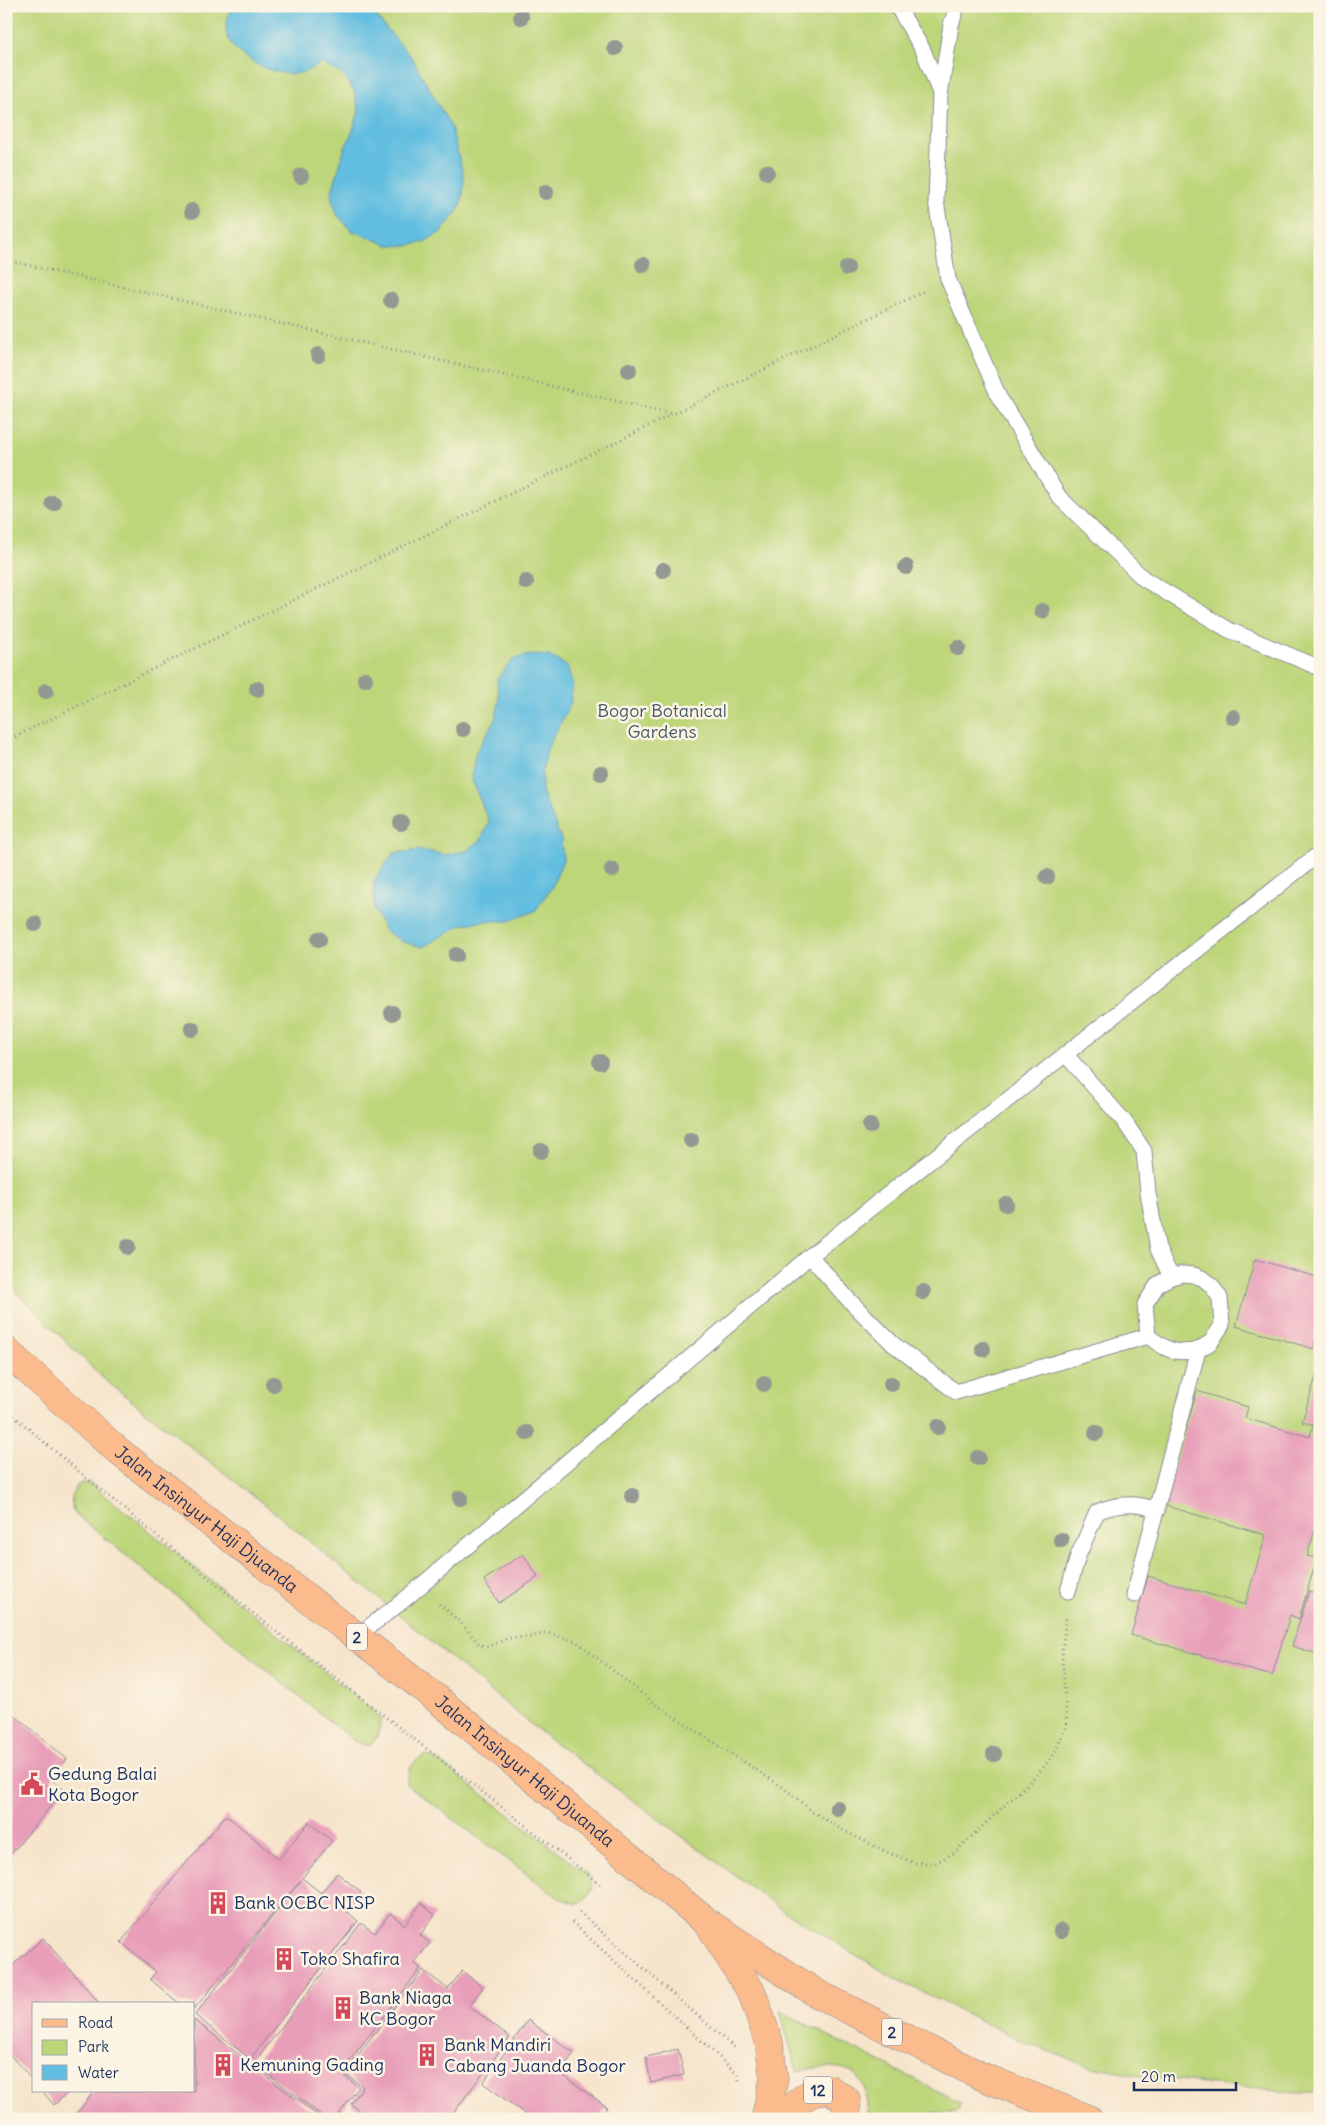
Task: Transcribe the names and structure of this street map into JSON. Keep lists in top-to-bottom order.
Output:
{
  "streets": {
    "main road": ["Jalan Insinyur Haji Djuanda", "2", "12"]
  },
  "parks": ["Bogor Botanical Gardens"],
  "places": {
    "public building": ["Gedung Balai Kota Bogor"],
    "building": [
      "Bank OCBC NISP",
      "Toko Shafira",
      "Bank Niaga KC Bogor",
      "Bank Mandiri Cabang Juanda Bogor",
      "Kemuning Gading"
    ]
  },
  "legend": ["Road", "Park", "Water"],
  "scale_bar": "20 m"
}
